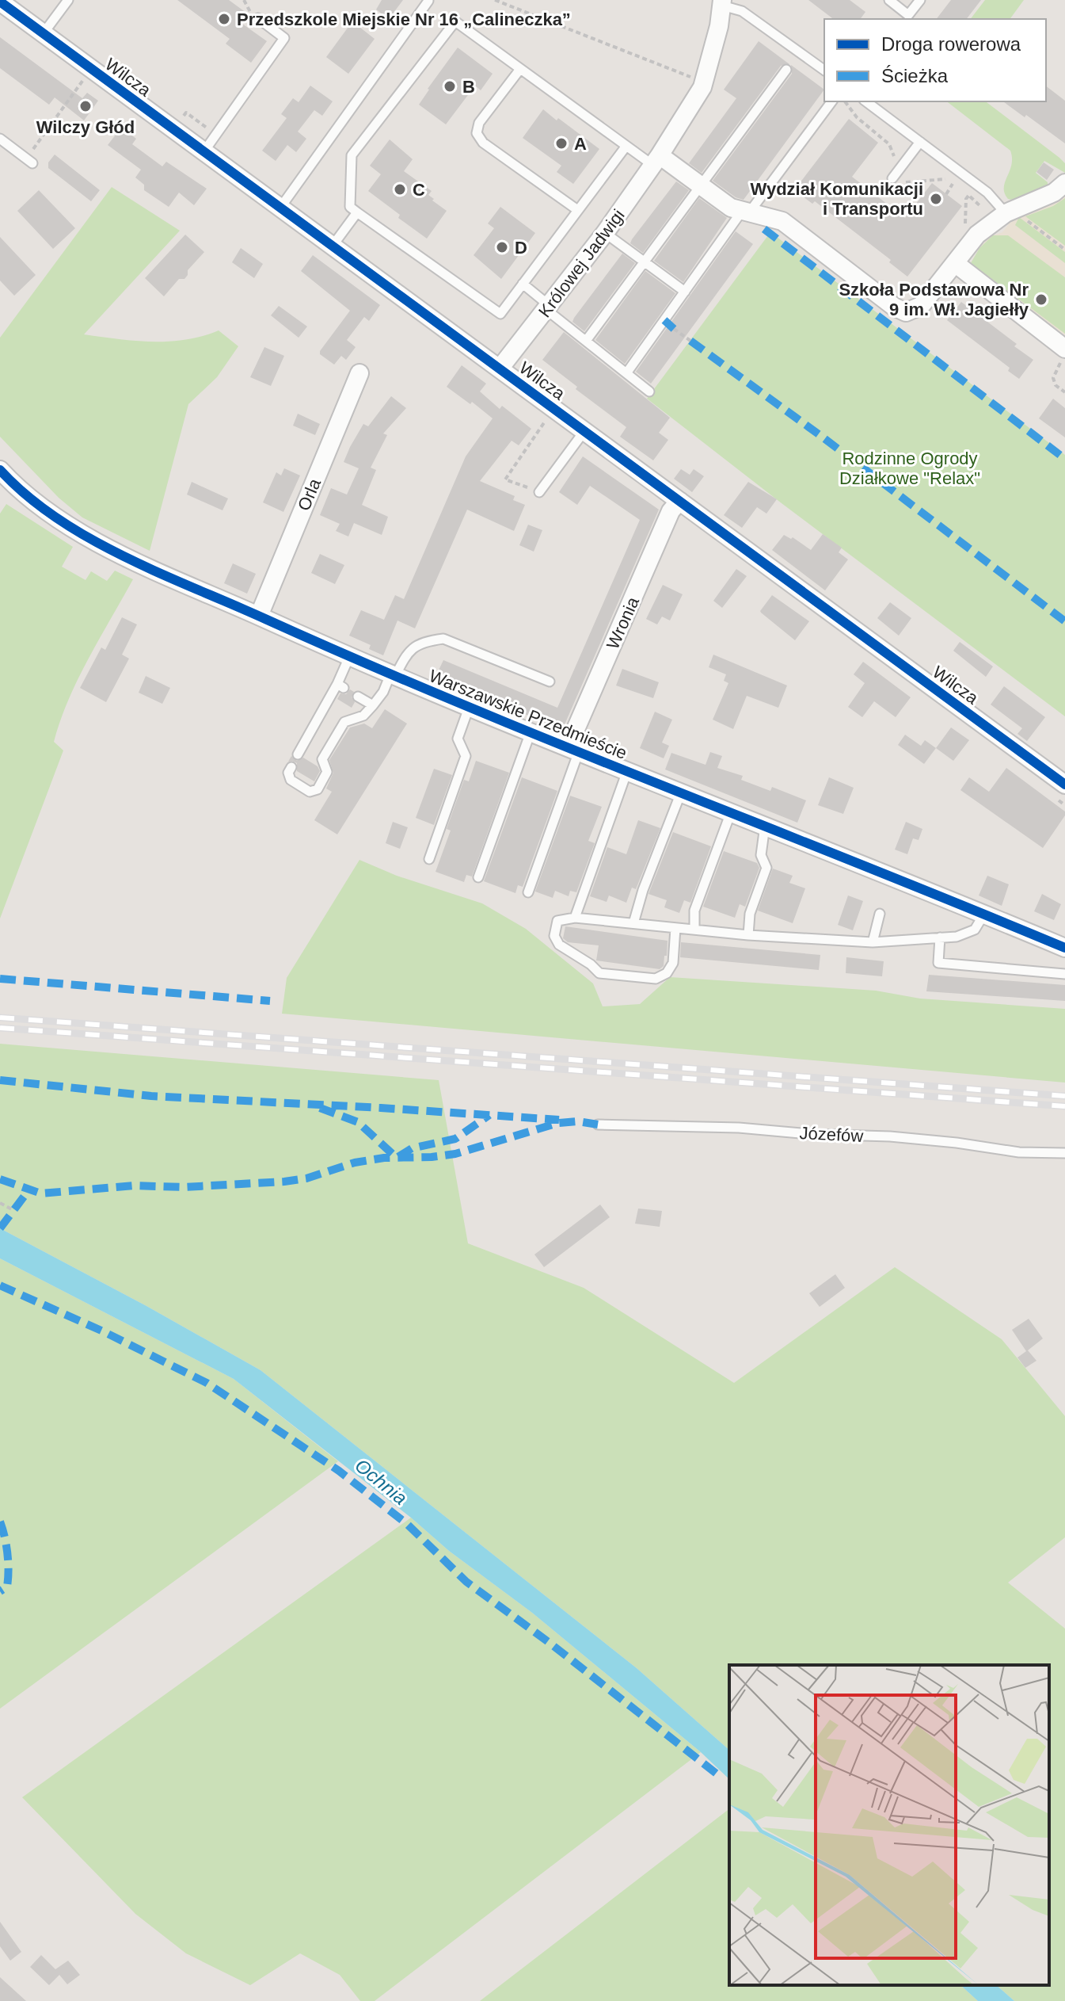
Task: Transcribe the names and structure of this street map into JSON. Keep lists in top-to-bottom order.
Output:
{
  "streets": {
    "street": [
      "Wilcza",
      "Królowej Jadwigi",
      "Orla",
      "Wronia",
      "Warszawskie Przedmieście"
    ],
    "lane": ["Józefów"]
  },
  "crossings": [
    ["Wilcza", "Królowej Jadwigi"],
    ["Wilcza", "Wronia"],
    ["Orla", "Warszawskie Przedmieście"],
    ["Wronia", "Warszawskie Przedmieście"]
  ],
  "water": ["Ochnia"],
  "parks": ["Rodzinne Ogrody Działkowe \"Relax\""],
  "places": [
    "Przedszkole Miejskie Nr 16 „Calineczka”",
    "B",
    "Wilczy Głód",
    "A",
    "C",
    "Wydział Komunikacji i Transportu",
    "D",
    "Szkoła Podstawowa Nr 9 im. Wł. Jagiełły"
  ],
  "legend": ["Droga rowerowa", "Ścieżka"]
}
